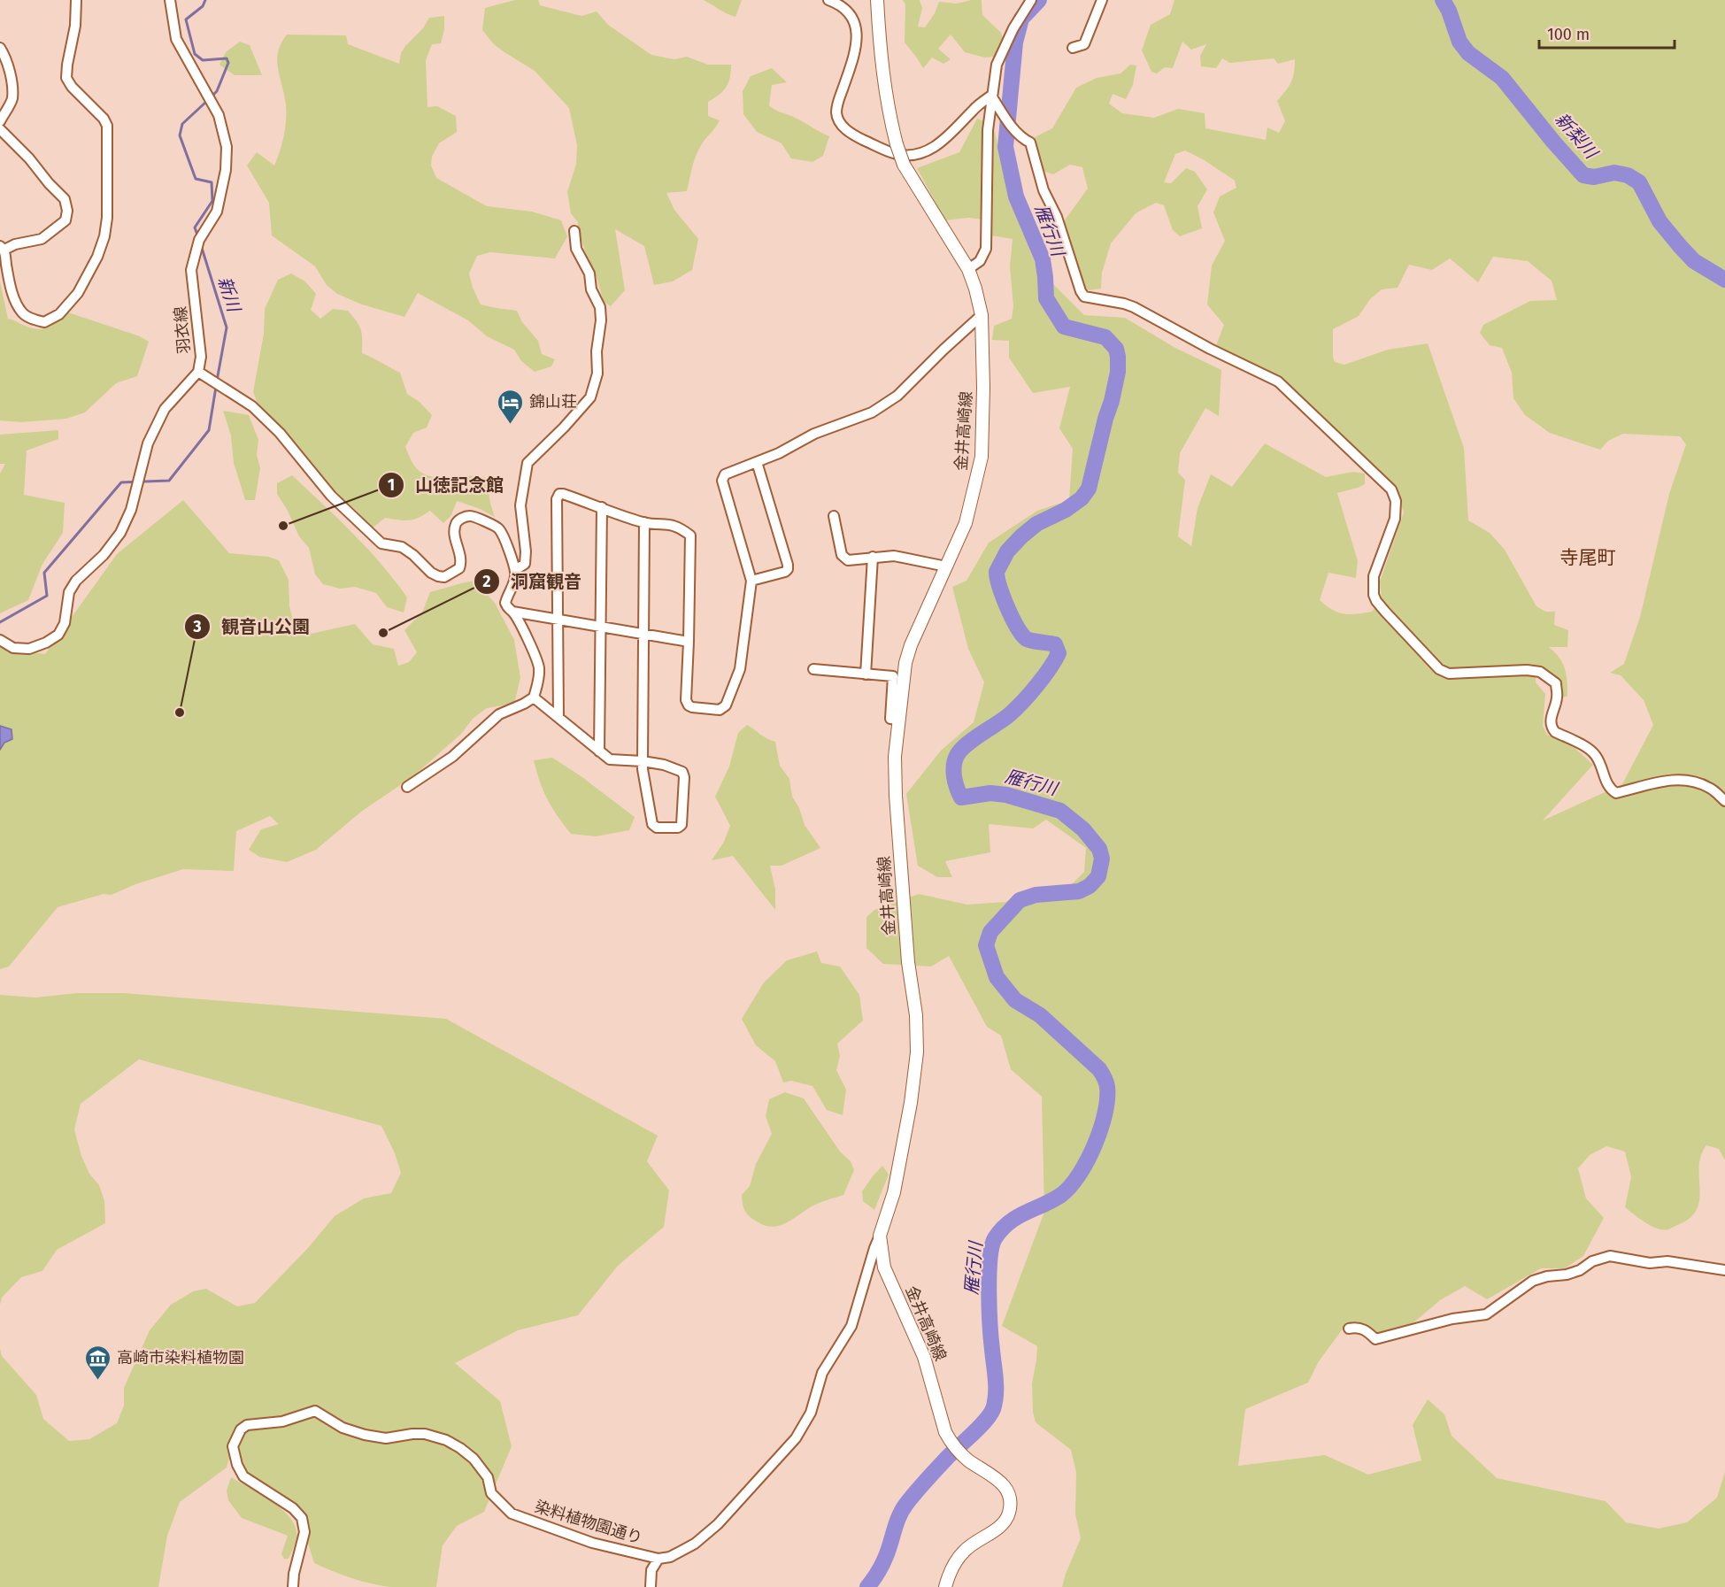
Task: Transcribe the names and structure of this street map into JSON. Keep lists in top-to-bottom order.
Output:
{
  "streets": {
    "main road": ["金井高崎線"],
    "street": ["羽衣線", "染料植物園通り"]
  },
  "districts": ["寺尾町"],
  "water": ["新梨川", "雁行川", "新川"],
  "places": {
    "hotel": ["錦山荘"],
    "other": ["山徳記念館", "洞窟観音", "観音山公園"],
    "museum": ["高崎市染料植物園"]
  },
  "scale_bar": "100 m"
}
